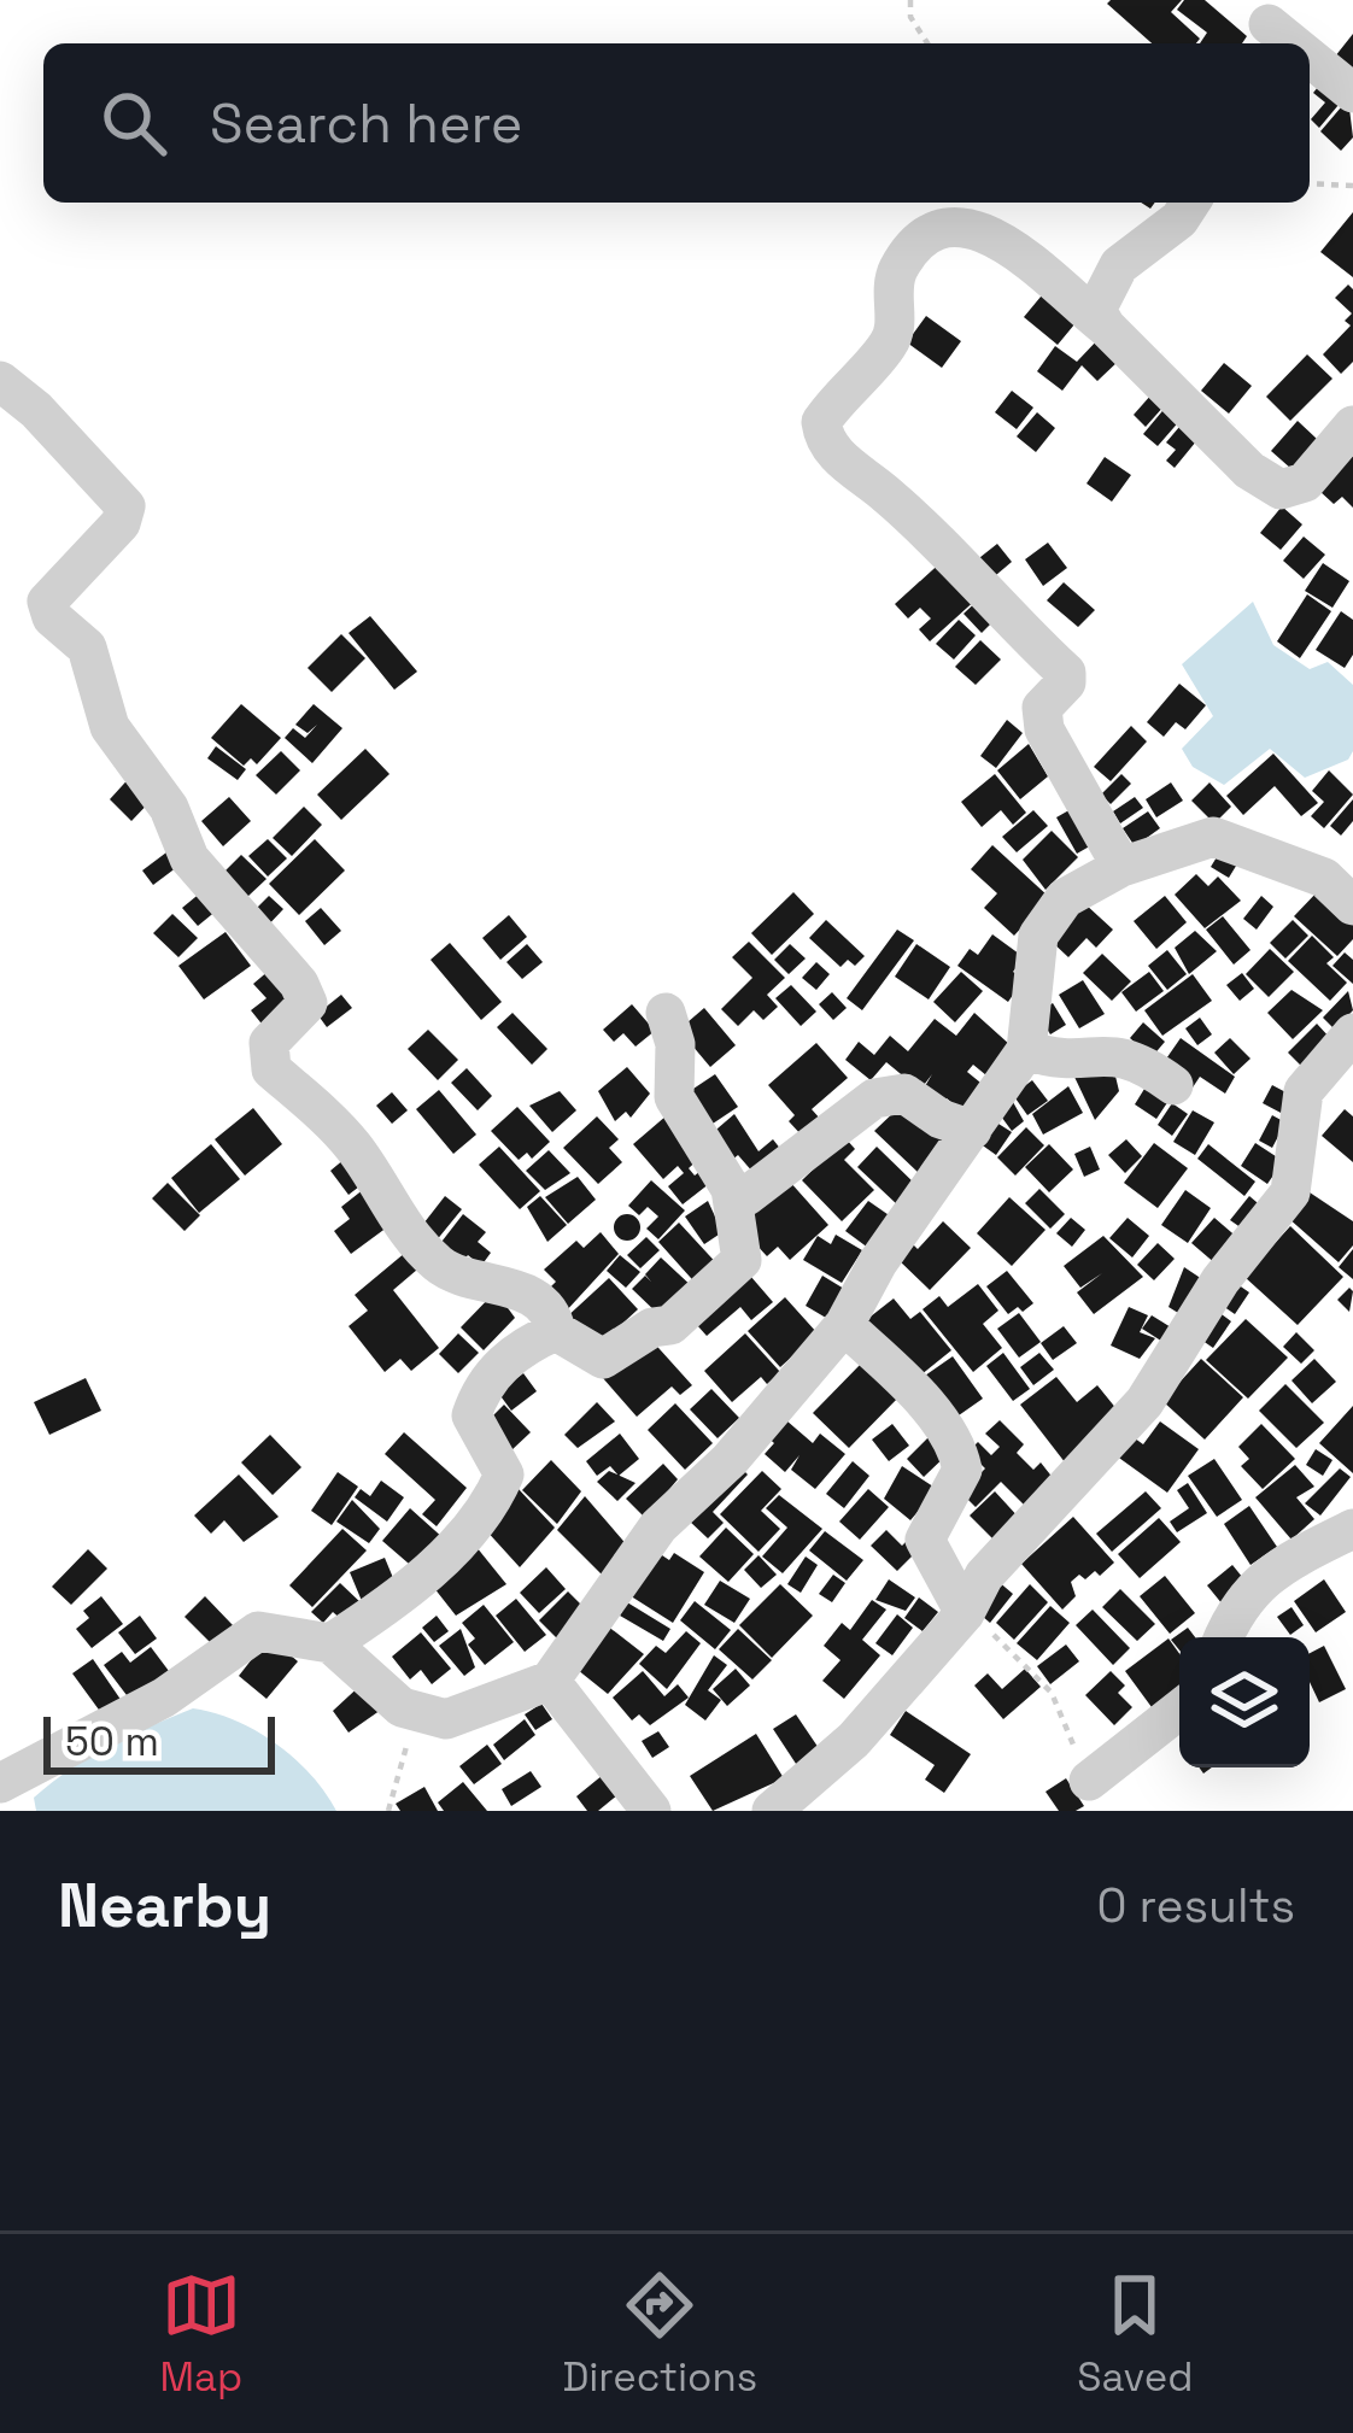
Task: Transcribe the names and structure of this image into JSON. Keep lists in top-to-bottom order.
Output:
{
  "scale_bar": "50 m",
  "page": {
    "search": "Search here",
    "scale": "50 m",
    "heading": ["Nearby", "0 results"],
    "nav": ["Map", "Directions", "Saved"]
  }
}
